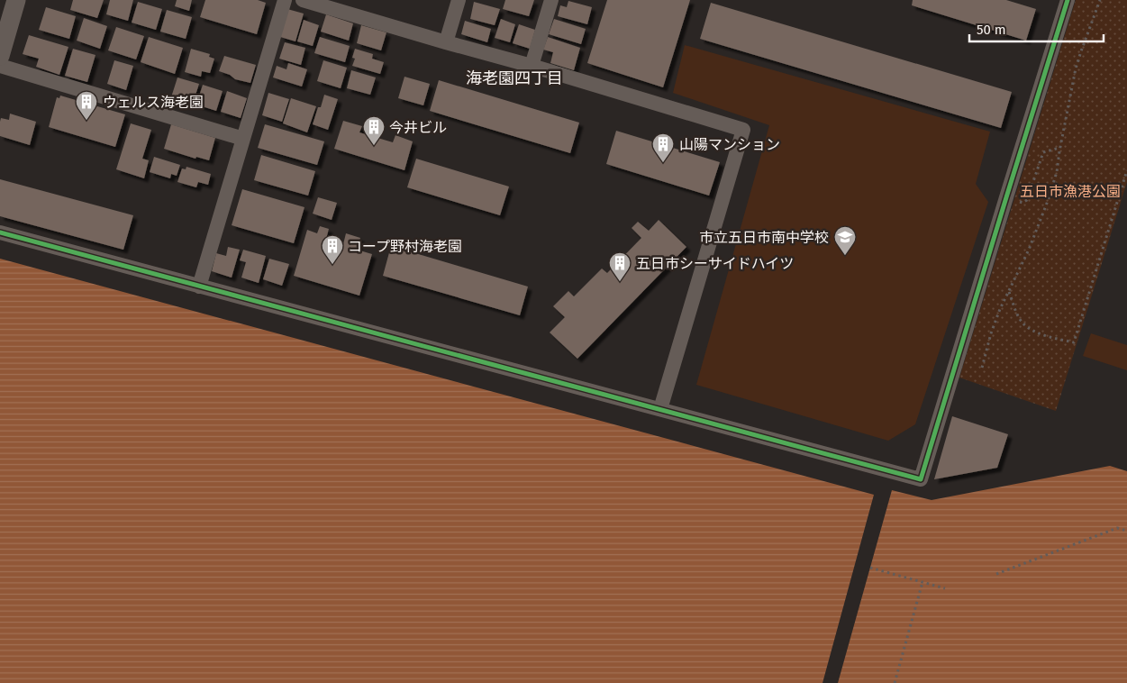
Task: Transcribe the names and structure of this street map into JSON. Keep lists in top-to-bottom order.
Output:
{
  "districts": ["海老園四丁目"],
  "parks": ["五日市漁港公園"],
  "places": {
    "building": [
      "ウェルス海老園",
      "今井ビル",
      "山陽マンション",
      "コープ野村海老園",
      "五日市シーサイドハイツ"
    ],
    "school or university": ["市立五日市南中学校"]
  },
  "scale_bar": "50 m"
}
